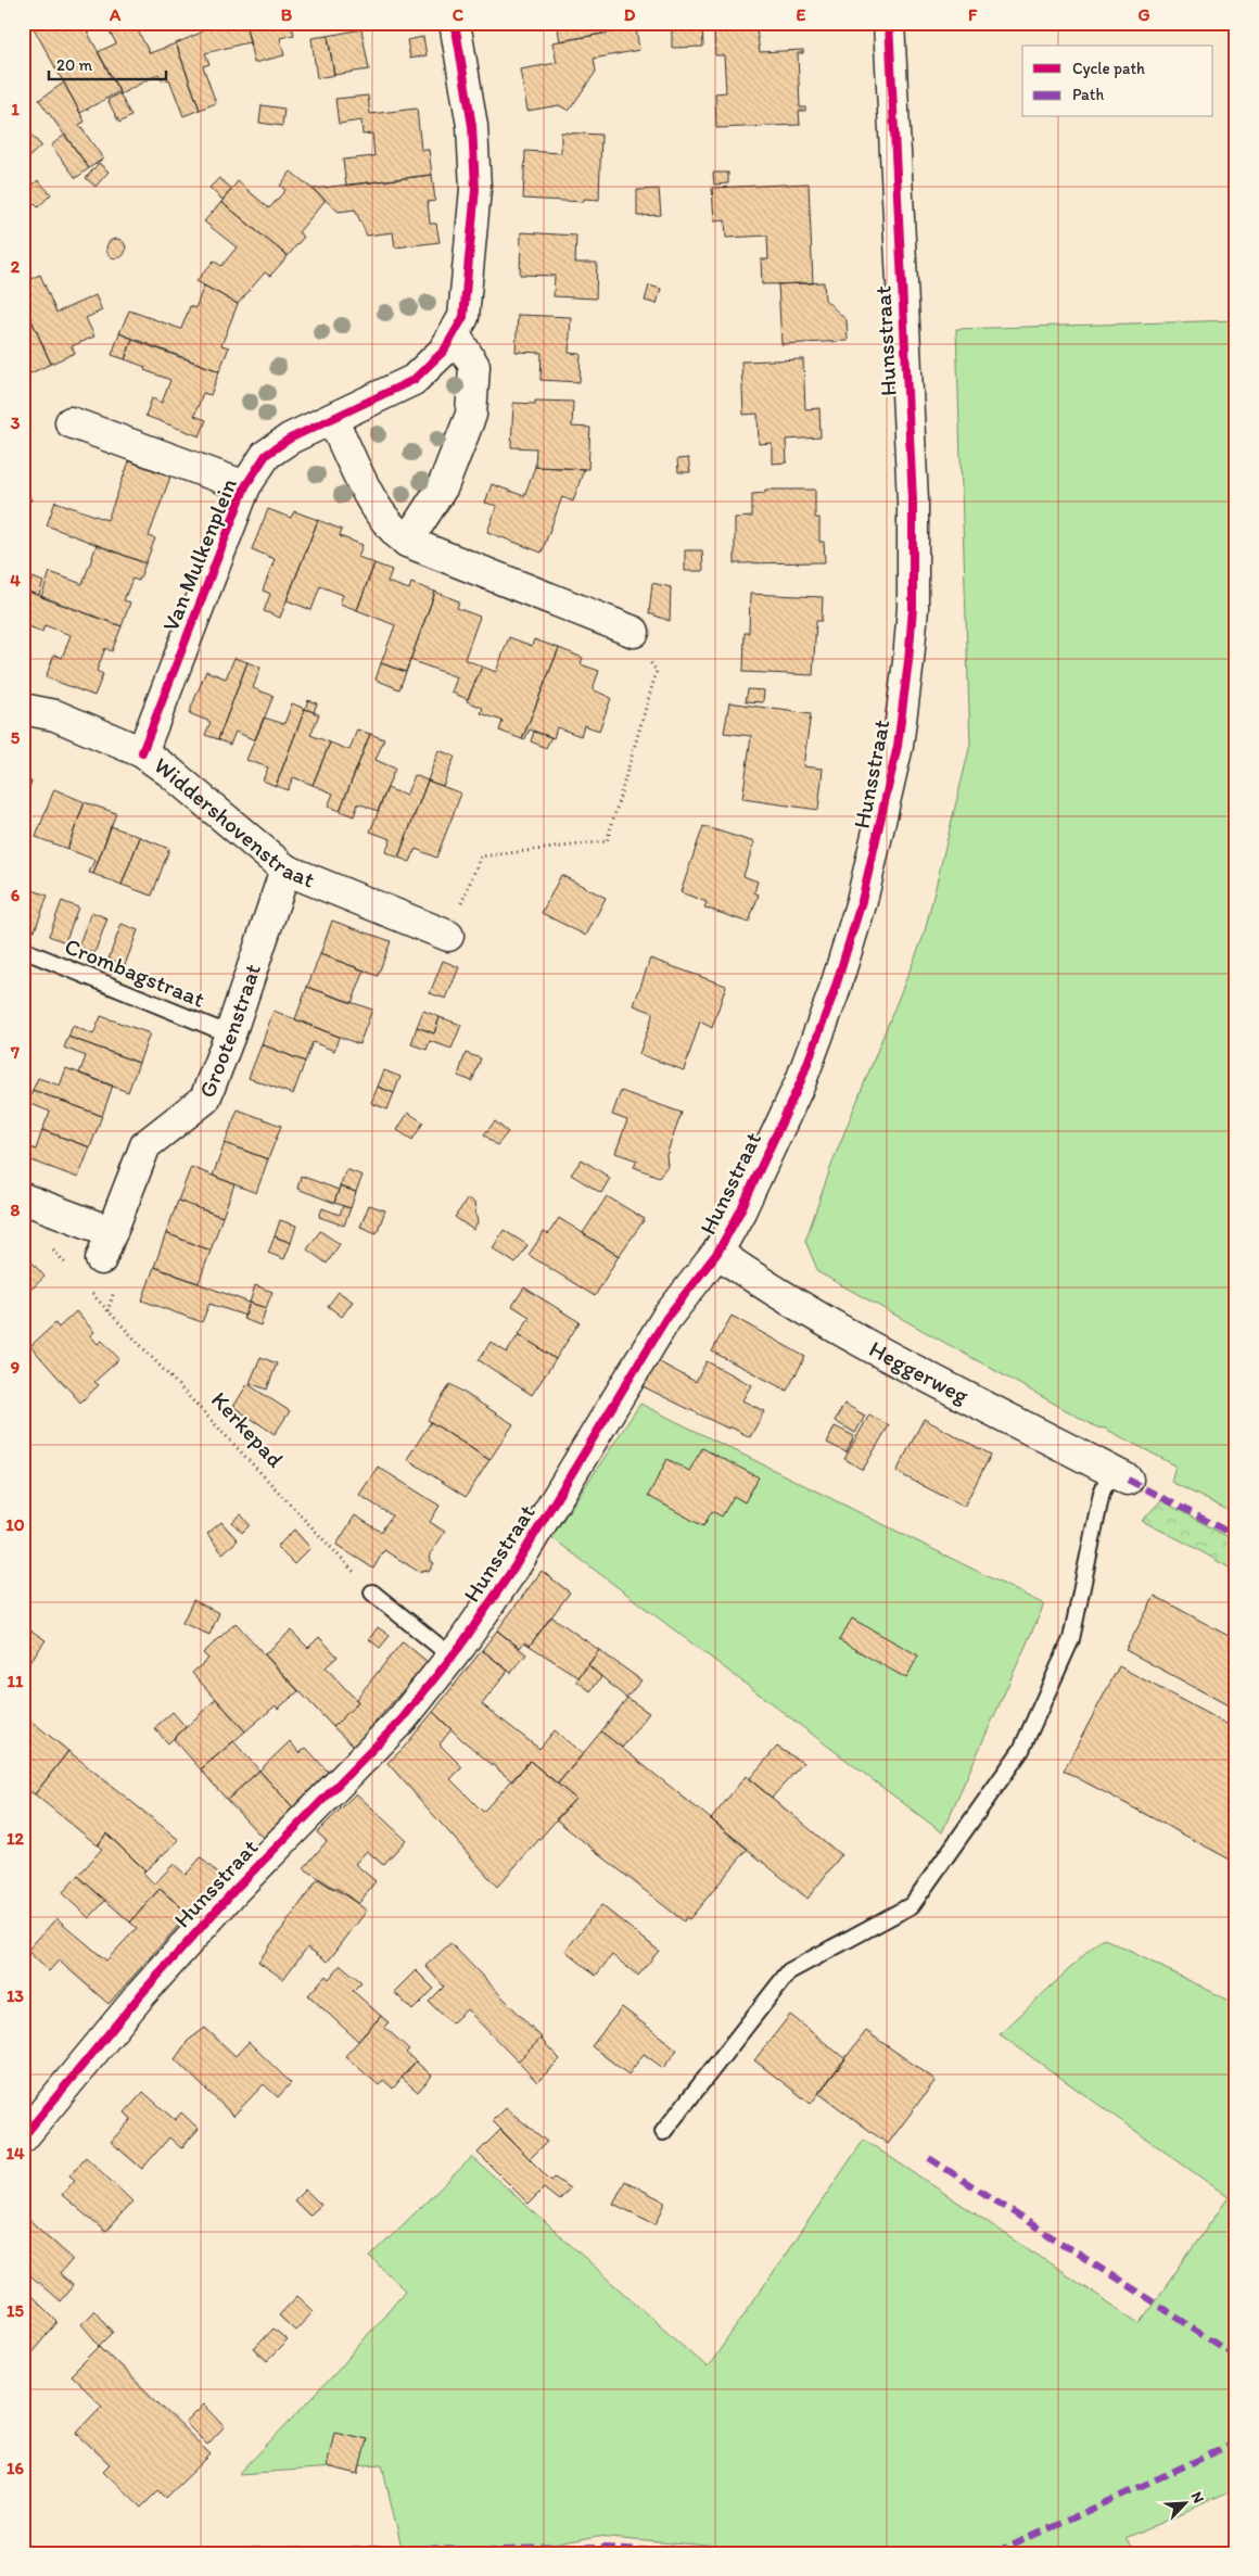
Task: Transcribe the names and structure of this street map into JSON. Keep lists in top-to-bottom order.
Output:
{
  "streets": {
    "street": [
      "Hunsstraat",
      "Van Mulkenplein",
      "Widdershovenstraat",
      "Grootenstraat",
      "Heggerweg"
    ],
    "lane": ["Crombagstraat"],
    "path": ["Kerkepad"]
  },
  "crossings": [
    ["Hunsstraat", "Heggerweg"],
    ["Van Mulkenplein", "Widdershovenstraat"],
    ["Widdershovenstraat", "Grootenstraat"],
    ["Crombagstraat", "Grootenstraat"]
  ],
  "legend": ["Cycle path", "Path"],
  "scale_bar": "20 m",
  "north": "top right",
  "grid": {
    "columns": [
      "A",
      "B",
      "C",
      "D",
      "E",
      "F",
      "G"
    ],
    "rows": [
      "1",
      "2",
      "3",
      "4",
      "5",
      "6",
      "7",
      "8",
      "9",
      "10",
      "11",
      "12",
      "13",
      "14",
      "15",
      "16"
    ]
  }
}
